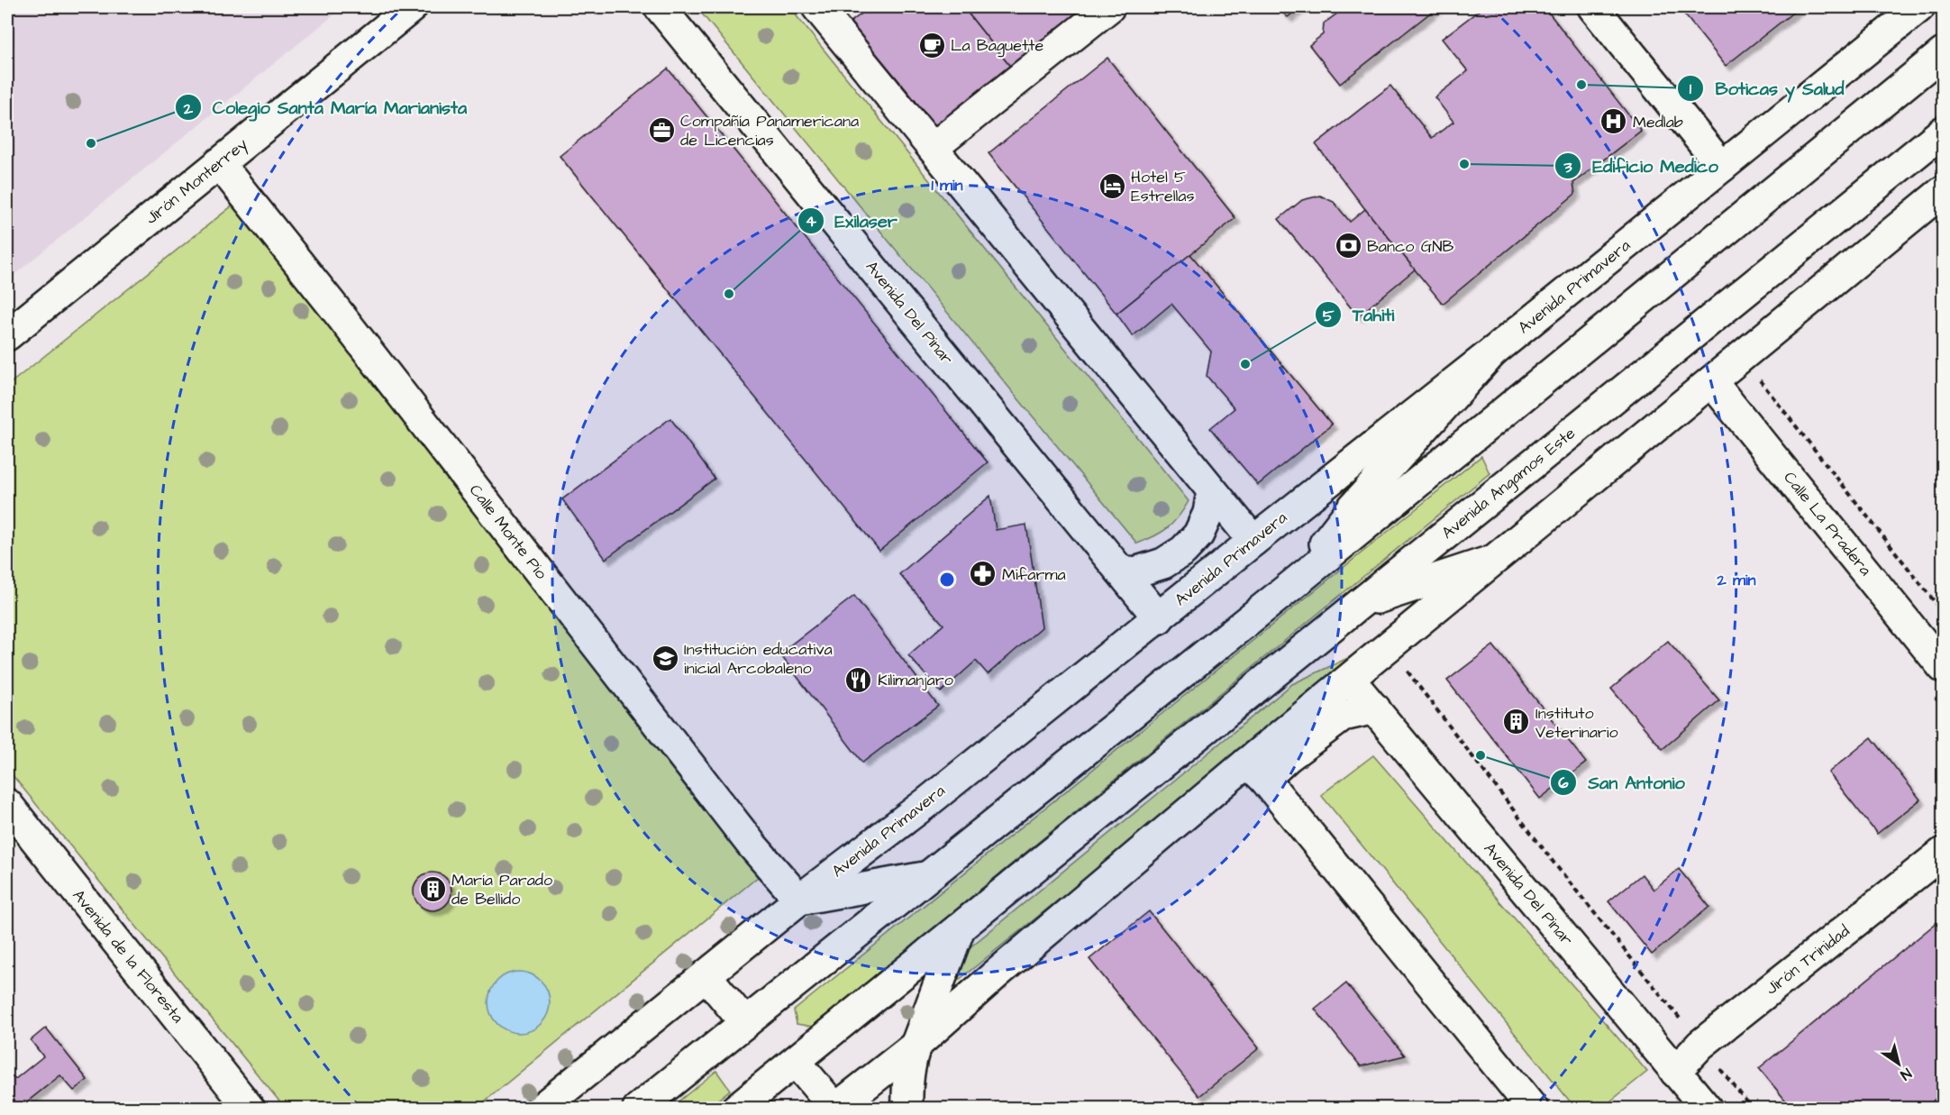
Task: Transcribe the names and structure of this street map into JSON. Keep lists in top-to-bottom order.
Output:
{
  "streets": {
    "main road": [
      "Jirón Monterrey",
      "Avenida Primavera",
      "Avenida Del Pinar",
      "Avenida Angamos Este",
      "Calle La Pradera",
      "Calle Monte Pio",
      "Avenida de la Floresta",
      "Jirón Trinidad"
    ]
  },
  "crossings": [
    ["Jirón Monterrey", "Calle Monte Pio"],
    ["Avenida Primavera", "Avenida Del Pinar"],
    ["Avenida Primavera", "Calle Monte Pio"],
    ["Avenida Del Pinar", "Jirón Trinidad"]
  ],
  "places": {
    "cafe": ["La Baguette"],
    "other": [
      "Boticas y Salud",
      "Colegio Santa María Marianista",
      "Edificio Medico",
      "Exilaser",
      "Tahiti",
      "San Antonio"
    ],
    "hospital": ["Medlab"],
    "office": ["Compañía Panamericana de Licencias"],
    "hotel": ["Hotel 5 Estrellas"],
    "bank": ["Banco GNB"],
    "pharmacy": ["Mifarma"],
    "school or university": ["Institución educativa inicial Arcobaleno"],
    "restaurant": ["Kilimanjaro"],
    "building": ["Instituto Veterinario", "María Parado de Bellido"]
  },
  "north": "bottom right",
  "rings": ["1 min", "2 min"]
}
